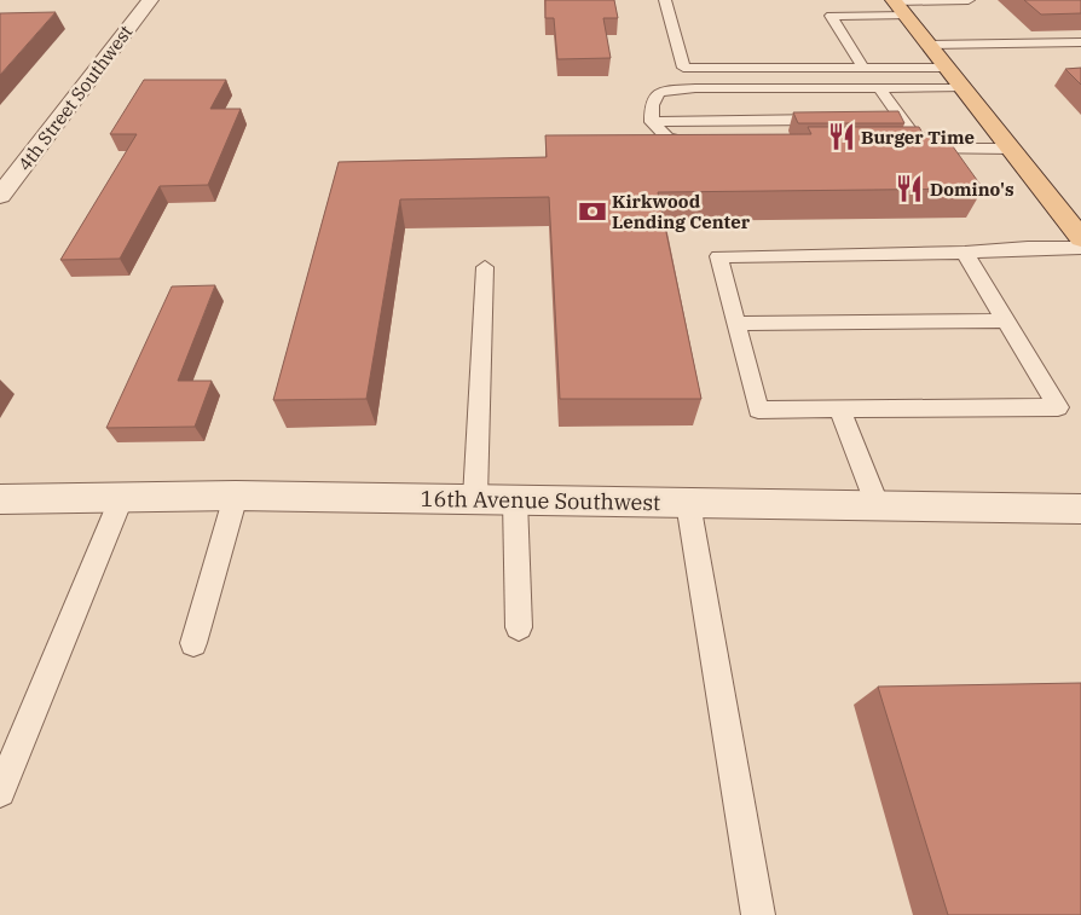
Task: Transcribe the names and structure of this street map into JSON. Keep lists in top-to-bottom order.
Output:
{
  "streets": {
    "street": ["4th Street Southwest", "16th Avenue Southwest"]
  },
  "places": {
    "restaurant": ["Burger Time", "Domino's"],
    "bank": ["Kirkwood Lending Center"]
  }
}
